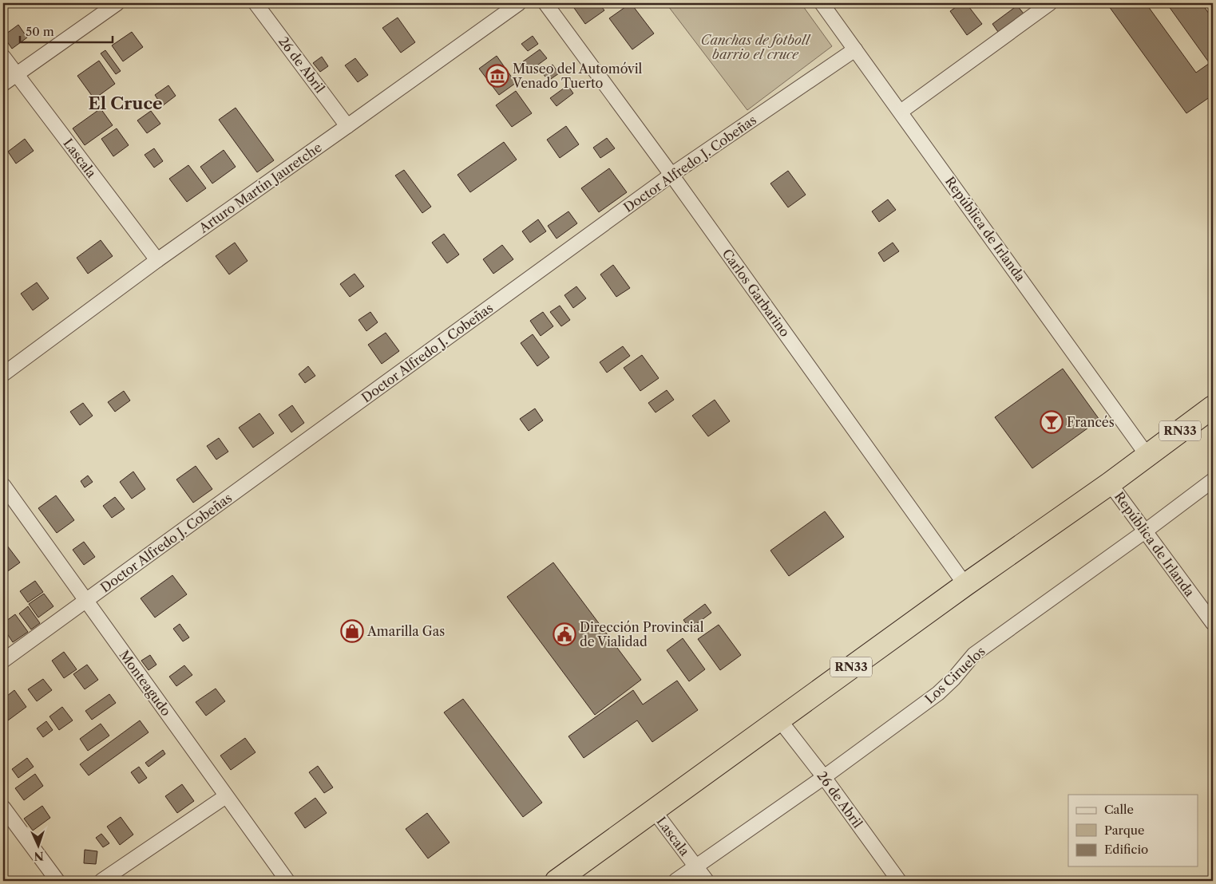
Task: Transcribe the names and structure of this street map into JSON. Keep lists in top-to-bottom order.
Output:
{
  "streets": {
    "highway": ["RN33"],
    "street": [
      "26 de Abril",
      "Lascala",
      "Doctor Alfredo J. Cobeñas",
      "Arturo Martín Jauretche",
      "República de Irlanda",
      "Carlos Garbarino",
      "Los Ciruelos",
      "Monteagudo"
    ]
  },
  "crossings": [
    ["26 de Abril", "Arturo Martín Jauretche"],
    ["26 de Abril", "RN33"],
    ["26 de Abril", "Los Ciruelos"],
    ["Lascala", "Arturo Martín Jauretche"],
    ["Lascala", "RN33"],
    ["Lascala", "Los Ciruelos"],
    ["Doctor Alfredo J. Cobeñas", "República de Irlanda"],
    ["Doctor Alfredo J. Cobeñas", "Carlos Garbarino"],
    ["Doctor Alfredo J. Cobeñas", "Monteagudo"],
    ["República de Irlanda", "RN33"],
    ["República de Irlanda", "Los Ciruelos"],
    ["Carlos Garbarino", "RN33"]
  ],
  "districts": ["El Cruce"],
  "parks": ["Canchas de fotboll barrio el cruce"],
  "places": {
    "museum": ["Museo del Automóvil Venado Tuerto"],
    "bar": ["Francés"],
    "shop": ["Amarilla Gas"],
    "public building": ["Dirección Provincial de Vialidad"]
  },
  "legend": ["Calle", "Parque", "Edificio"],
  "scale_bar": "50 m",
  "north": "bottom"
}
